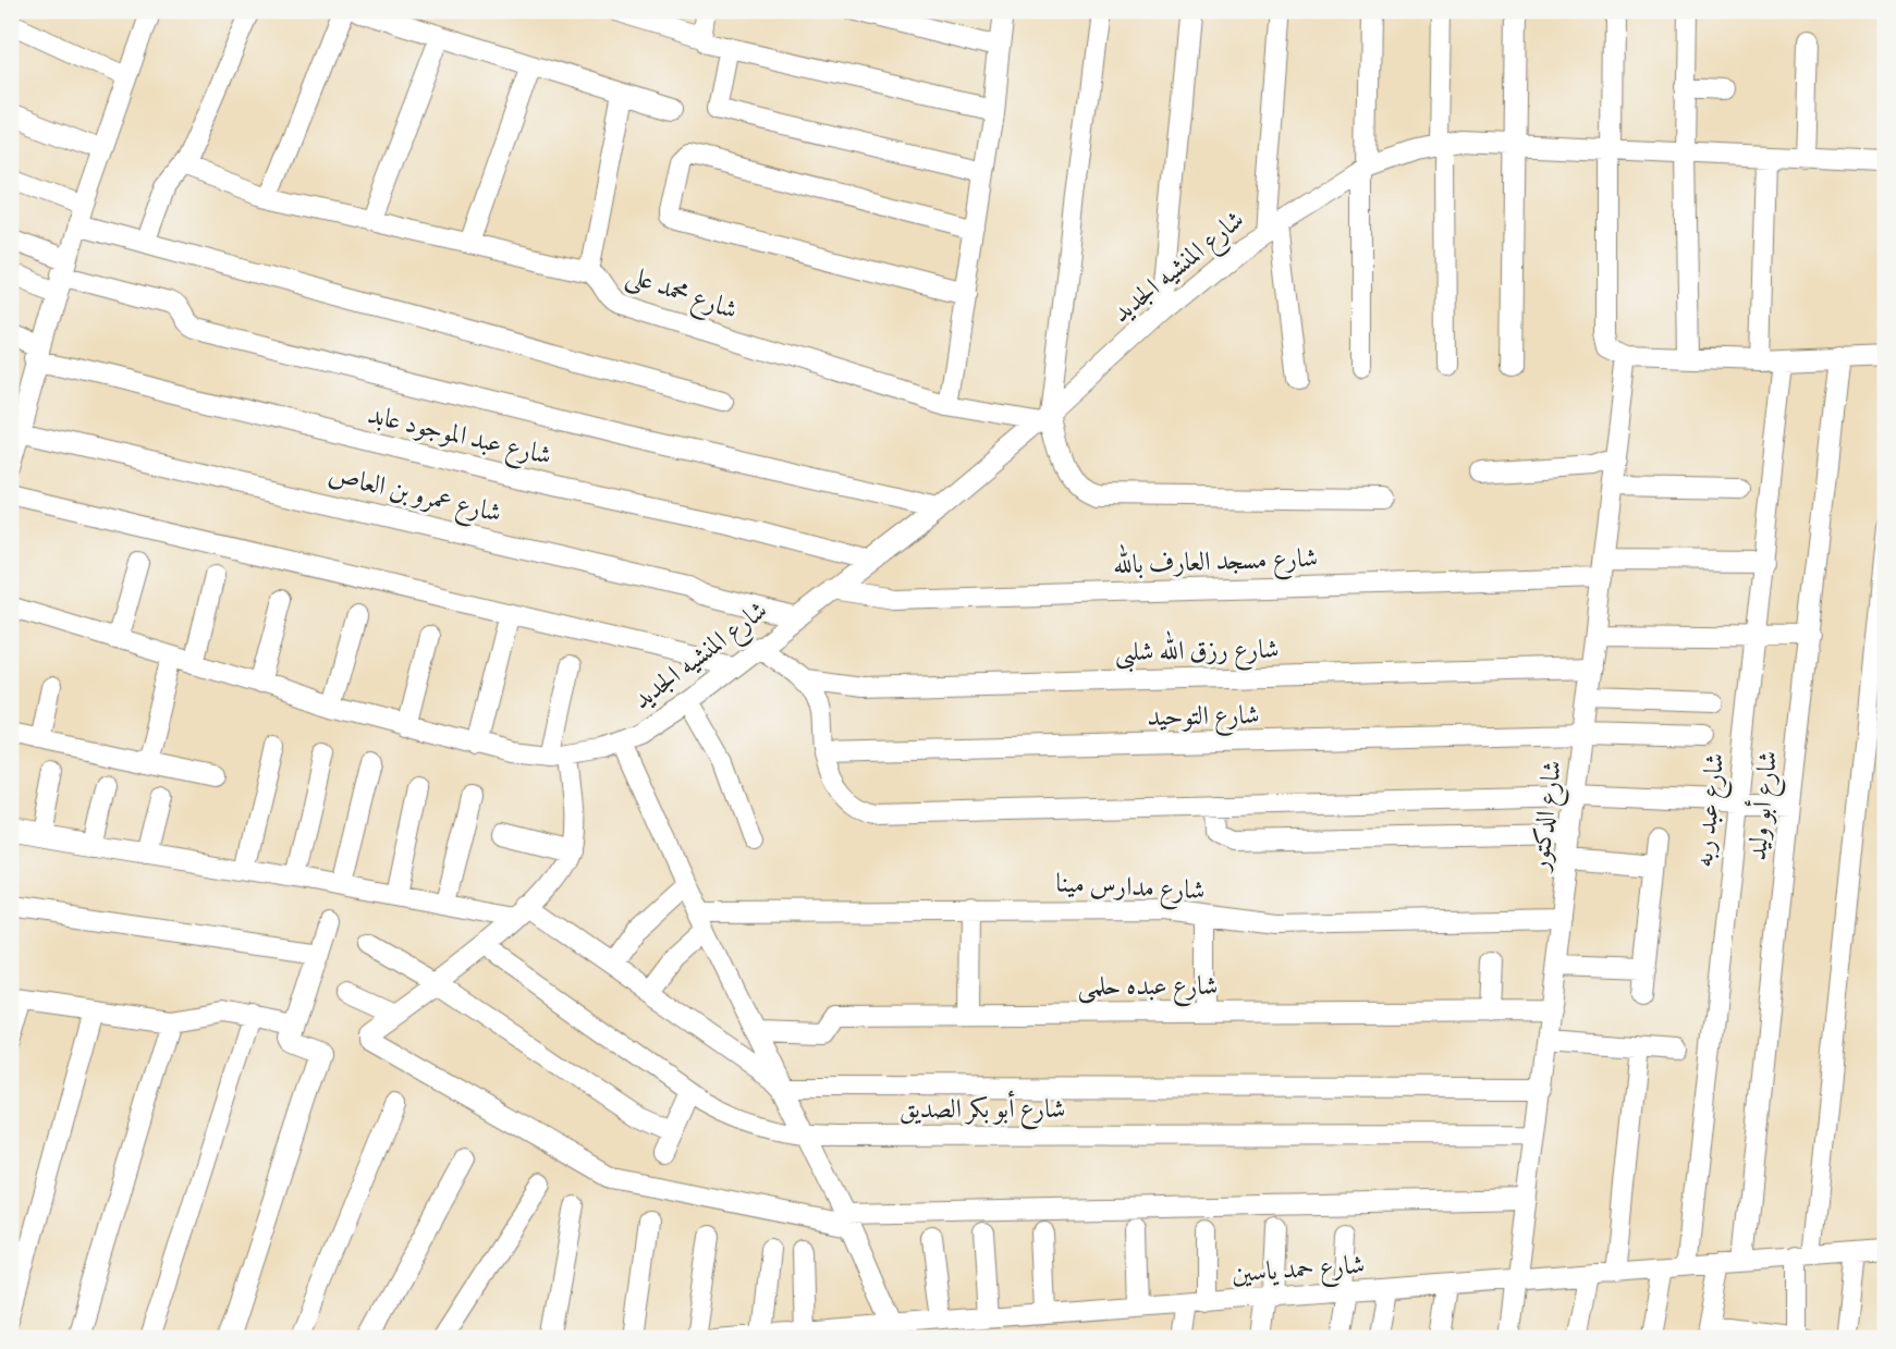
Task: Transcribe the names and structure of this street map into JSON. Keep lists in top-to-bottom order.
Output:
{
  "streets": {
    "street": [
      "شارع المنشيه الجديد",
      "شارع محمد على",
      "شارع عبد الموجود عابد",
      "شارع عمرو بن العاص",
      "شارع مسجد العارف بالله",
      "شارع رزق الله شلبى",
      "شارع التوحيد",
      "شارع أبو وليد",
      "شارع عبد ربه",
      "شارع الدكتور",
      "شارع مدارس مينا",
      "شارع عبده حلمى",
      "شارع أبو بكر الصديق",
      "شارع حمد ياسين"
    ]
  },
  "crossings": [
    ["شارع المنشيه الجديد", "شارع محمد على"],
    ["شارع المنشيه الجديد", "شارع عبد الموجود عابد"],
    ["شارع المنشيه الجديد", "شارع عمرو بن العاص"],
    ["شارع المنشيه الجديد", "شارع مسجد العارف بالله"],
    ["شارع مسجد العارف بالله", "شارع عبد ربه"],
    ["شارع مسجد العارف بالله", "شارع الدكتور"],
    ["شارع رزق الله شلبى", "شارع الدكتور"],
    ["شارع التوحيد", "شارع الدكتور"],
    ["شارع أبو وليد", "شارع حمد ياسين"],
    ["شارع عبد ربه", "شارع حمد ياسين"],
    ["شارع الدكتور", "شارع مدارس مينا"],
    ["شارع الدكتور", "شارع عبده حلمى"],
    ["شارع الدكتور", "شارع أبو بكر الصديق"],
    ["شارع الدكتور", "شارع حمد ياسين"]
  ]
}
